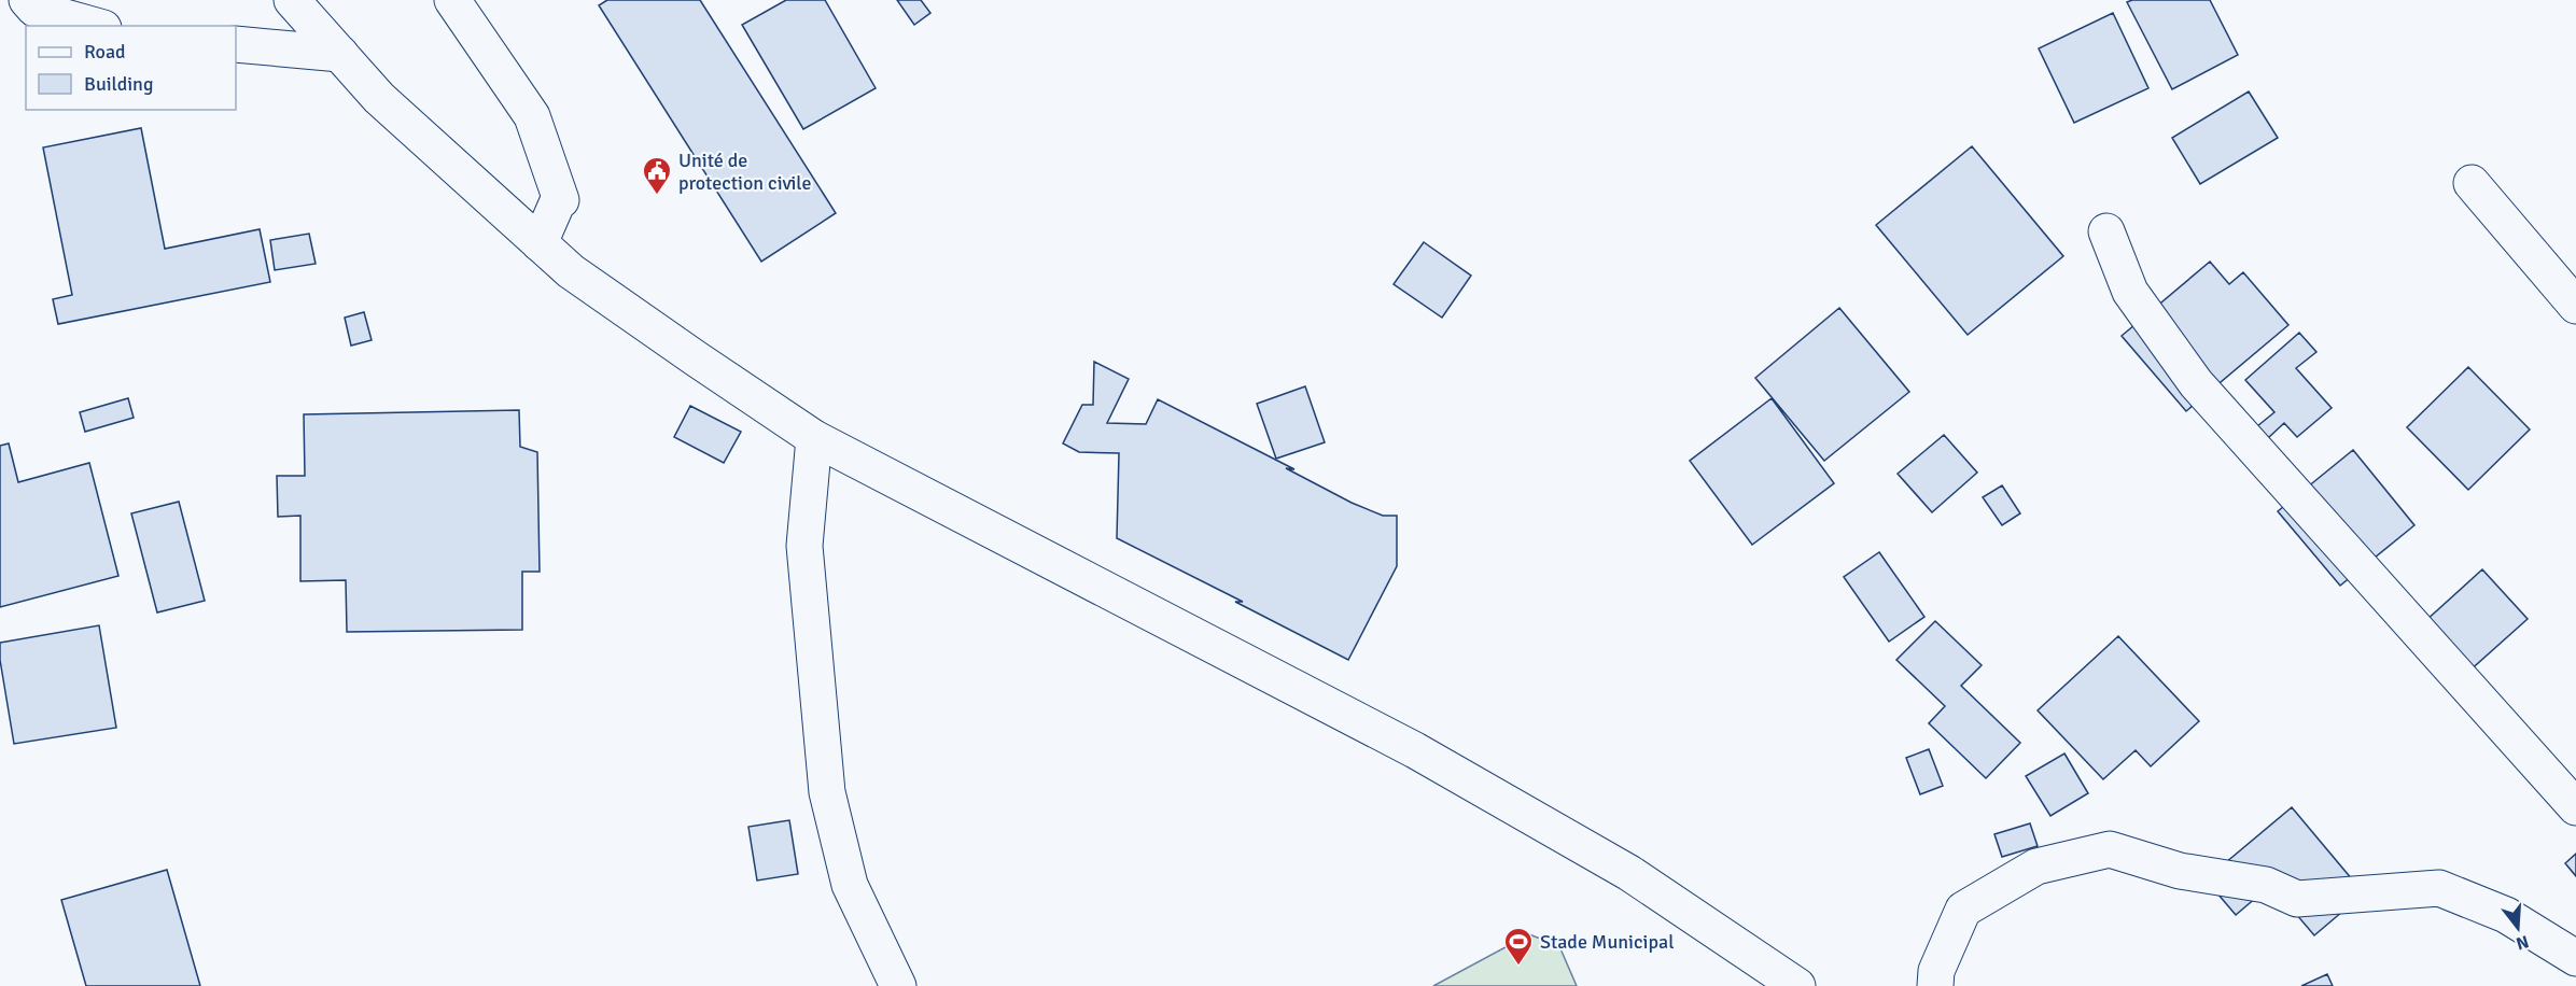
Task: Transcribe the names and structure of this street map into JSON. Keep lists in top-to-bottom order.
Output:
{
  "places": {
    "public building": ["Unité de protection civile"],
    "sports": ["Stade Municipal"]
  },
  "legend": ["Road", "Building"],
  "north": "bottom"
}
